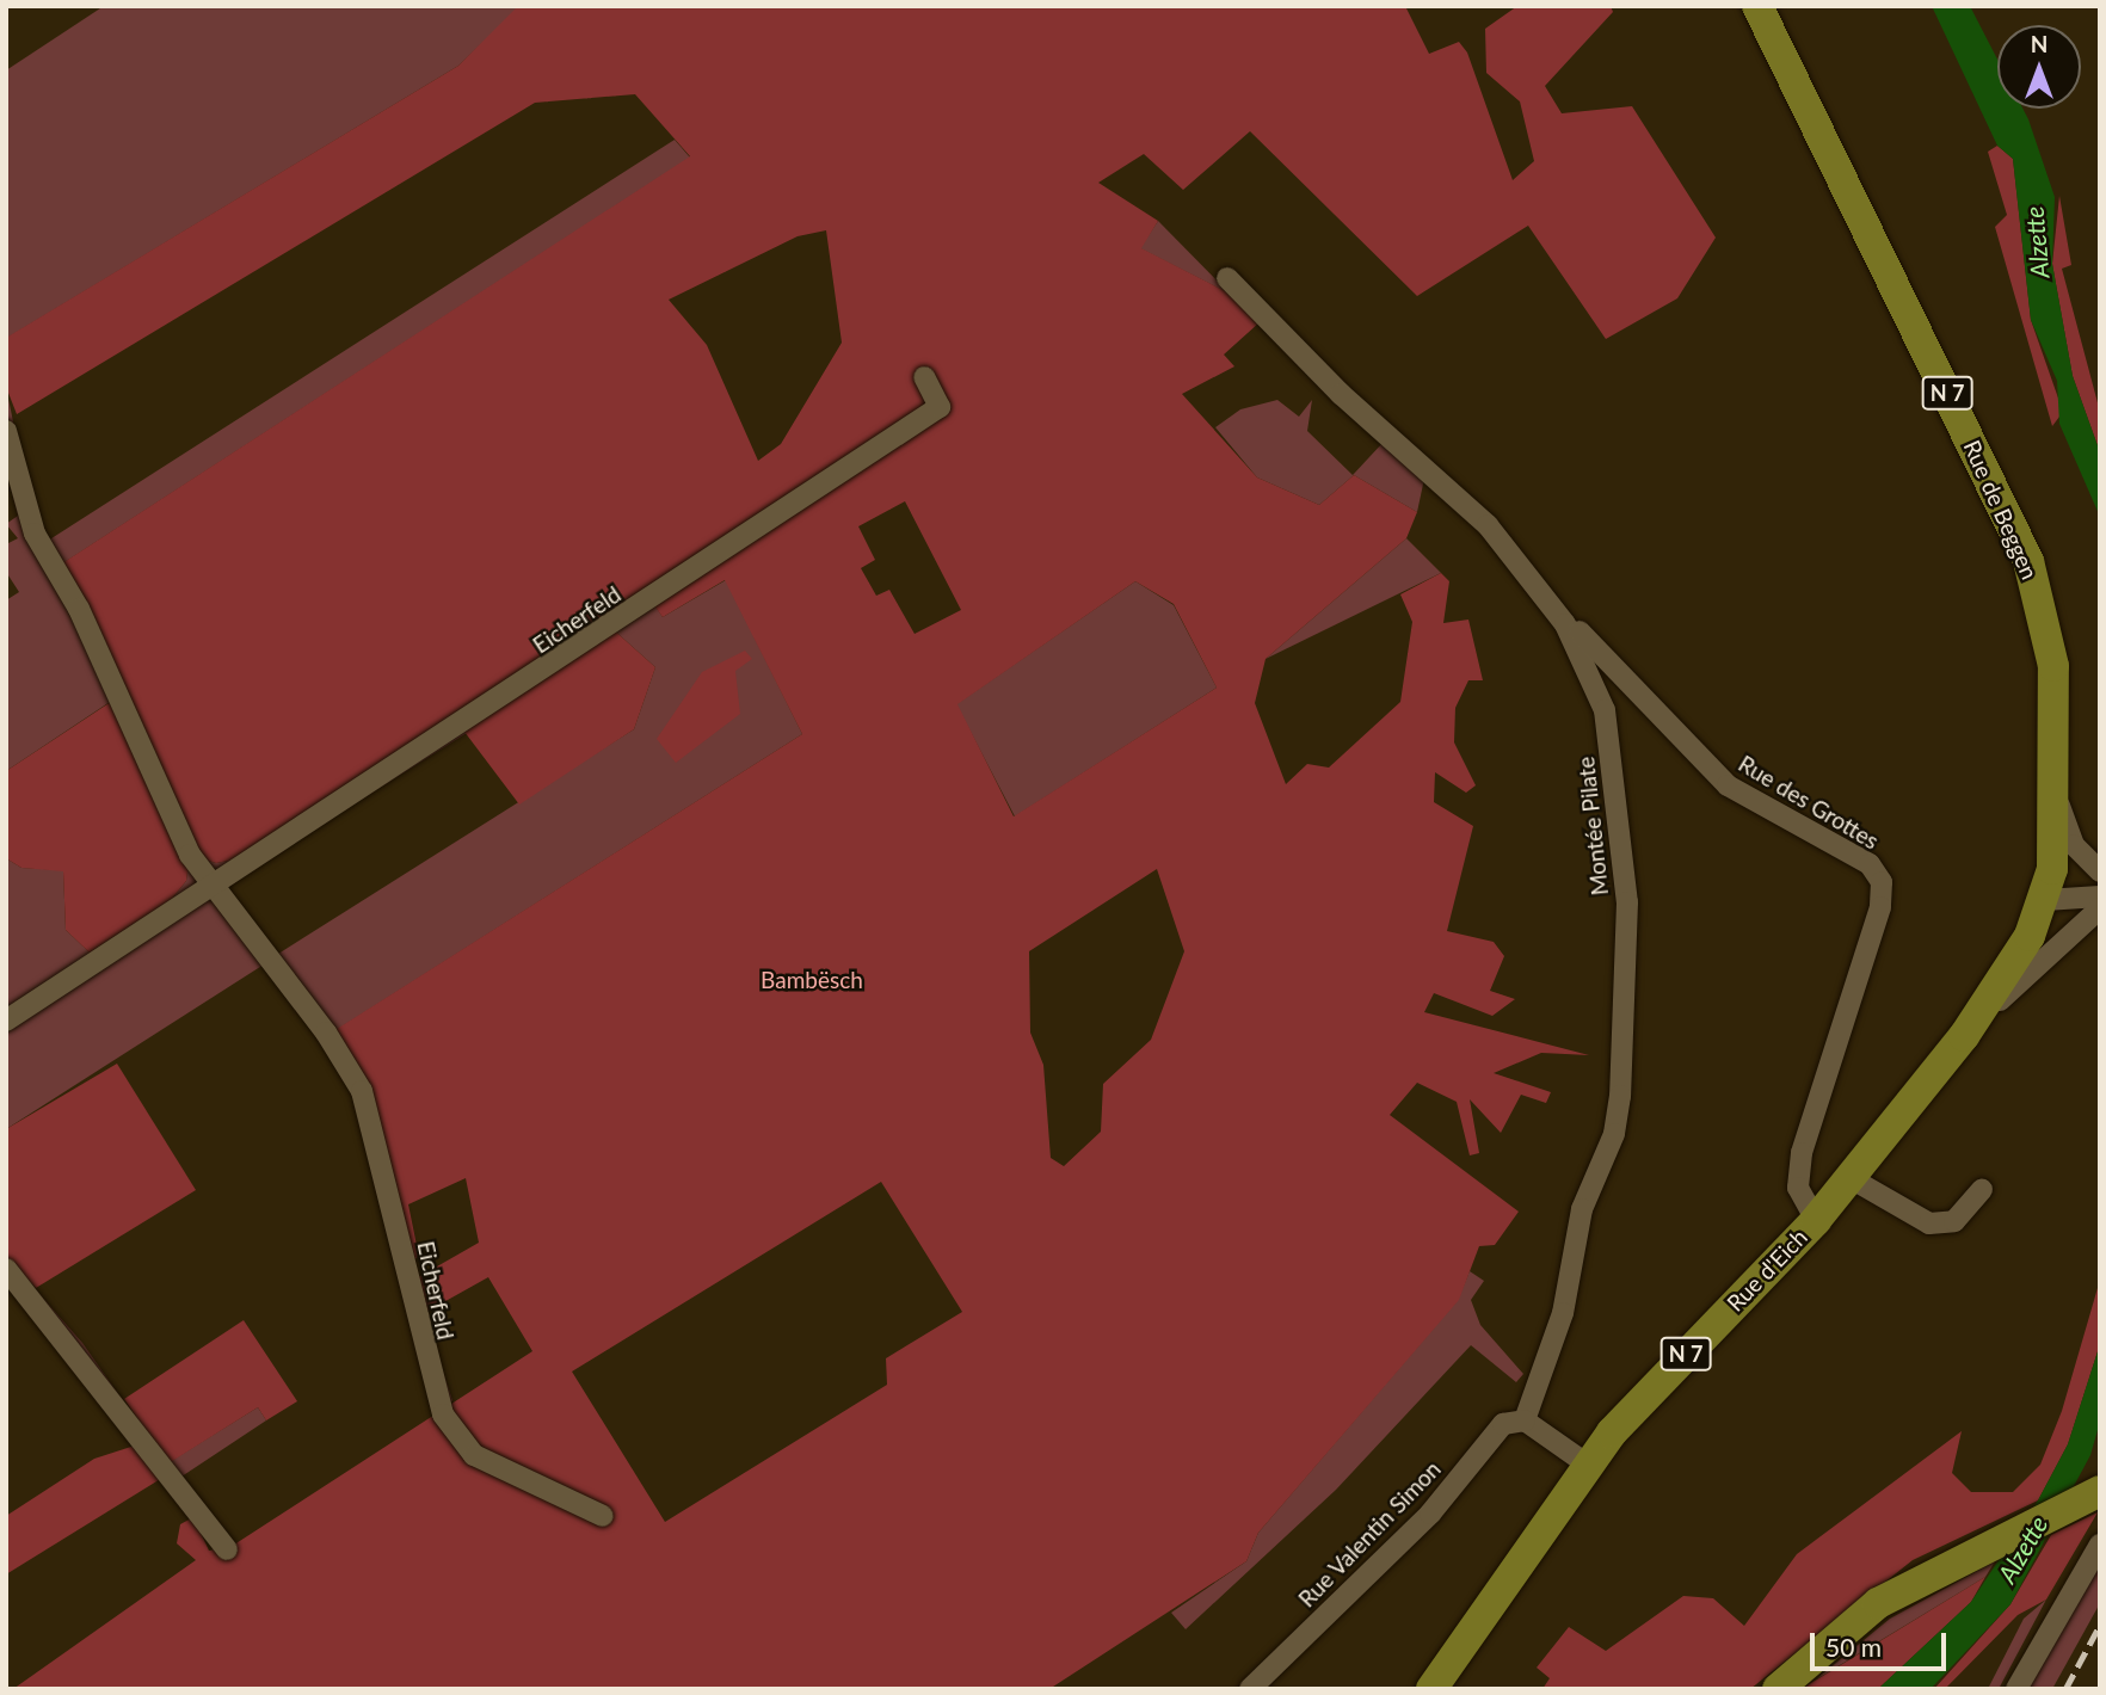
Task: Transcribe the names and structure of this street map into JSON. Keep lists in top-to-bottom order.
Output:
{
  "streets": {
    "main road": ["N 7", "Rue de Beggen", "Rue d'Eich"],
    "street": [
      "Eicherfeld",
      "Rue des Grottes",
      "Montée Pilate",
      "Rue Valentin Simon"
    ]
  },
  "crossings": [
    ["Rue de Beggen", "Rue d'Eich"],
    ["Rue des Grottes", "Montée Pilate"],
    ["Rue des Grottes", "Rue d'Eich"],
    ["Montée Pilate", "Rue Valentin Simon"]
  ],
  "water": ["Alzette"],
  "parks": ["Bambësch"],
  "scale_bar": "50 m",
  "north": "top"
}
